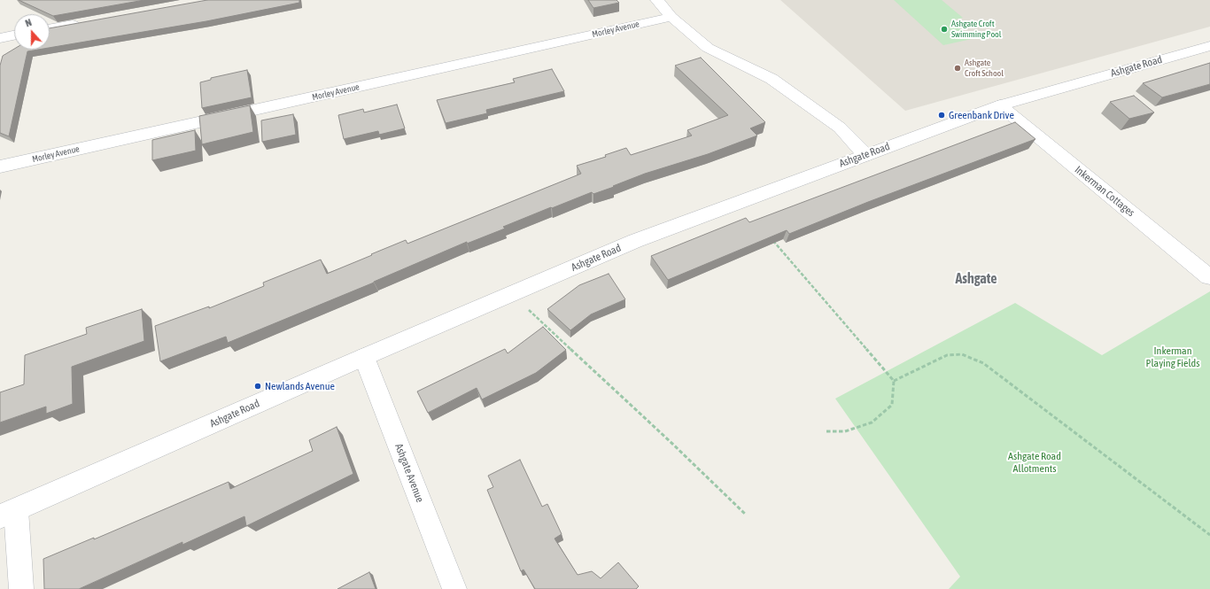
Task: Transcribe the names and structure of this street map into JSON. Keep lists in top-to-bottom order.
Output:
{
  "streets": {
    "street": [
      "Morley Avenue",
      "Ashgate Road",
      "Inkerman Cottages",
      "Ashgate Avenue"
    ]
  },
  "crossings": [
    ["Ashgate Road", "Inkerman Cottages"],
    ["Ashgate Road", "Ashgate Avenue"]
  ],
  "districts": ["Ashgate"],
  "parks": ["Inkerman Playing Fields", "Ashgate Road Allotments"],
  "places": [
    "Ashgate Croft Swimming Pool",
    "Ashgate Croft School",
    "Greenbank Drive",
    "Newlands Avenue"
  ],
  "north": "top"
}
